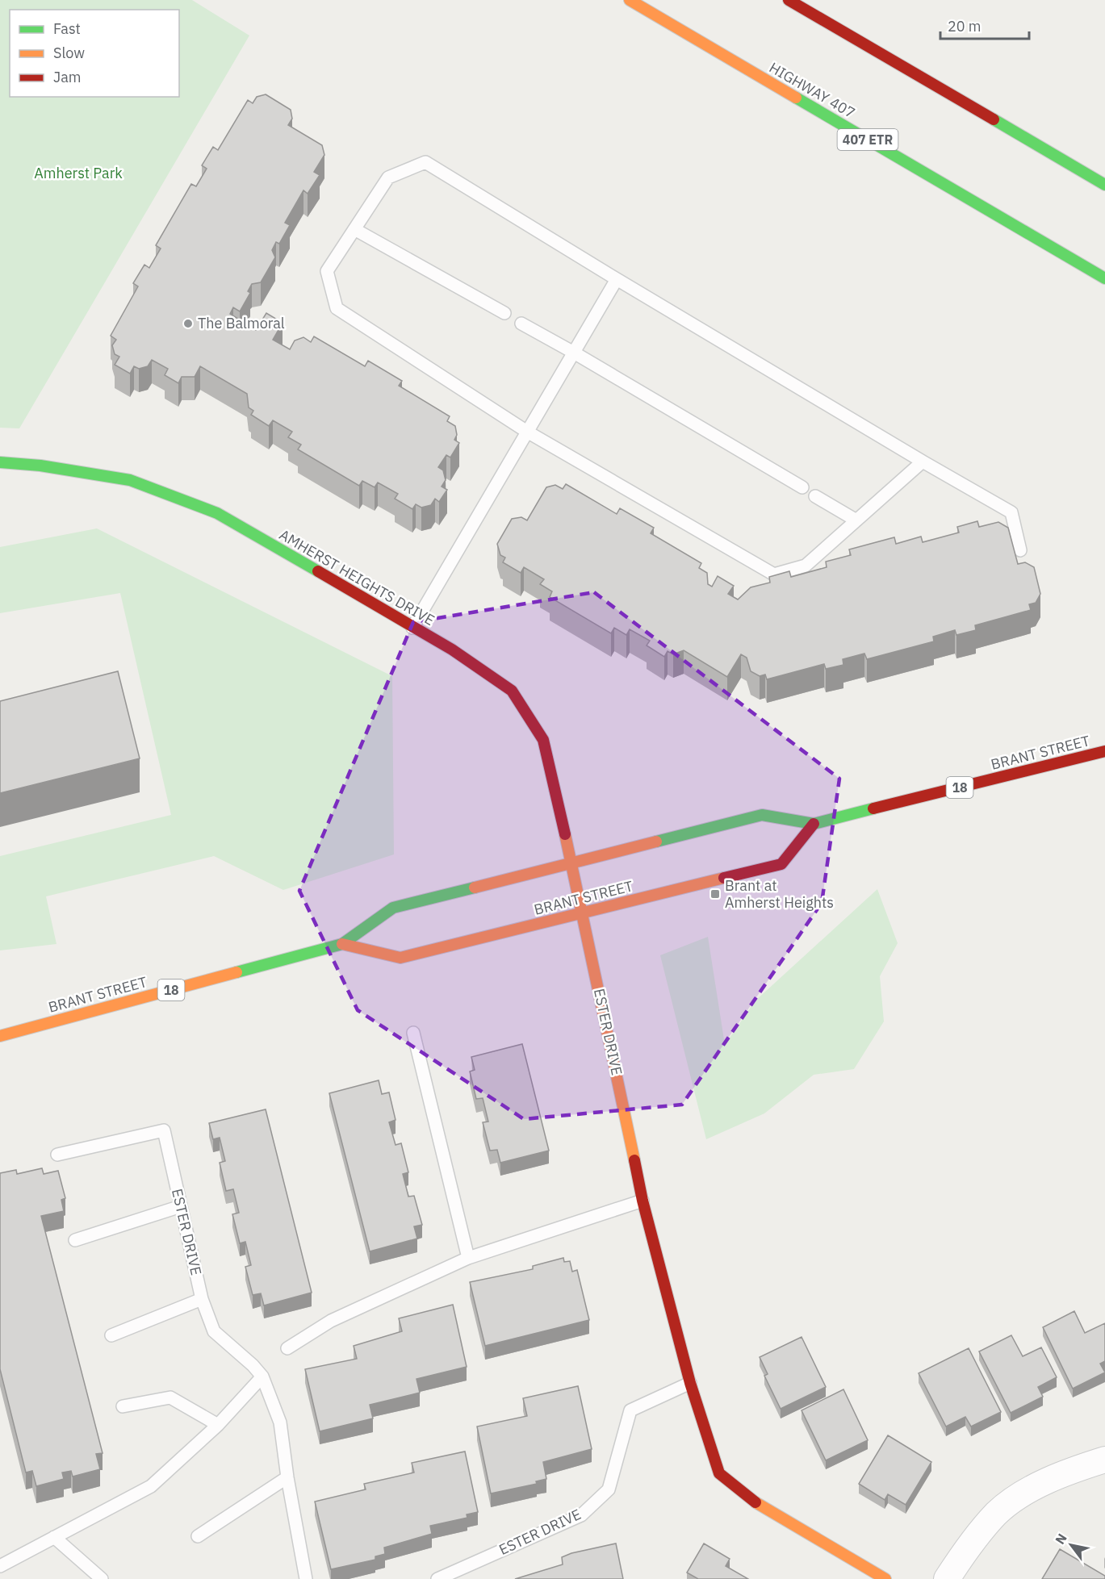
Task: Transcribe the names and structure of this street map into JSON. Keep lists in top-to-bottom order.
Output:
{
  "streets": {
    "main road": [
      "HIGHWAY 407",
      "407 ETR",
      "AMHERST HEIGHTS DRIVE",
      "BRANT STREET",
      "18",
      "ESTER DRIVE"
    ]
  },
  "crossings": [
    ["AMHERST HEIGHTS DRIVE", "BRANT STREET"],
    ["AMHERST HEIGHTS DRIVE", "ESTER DRIVE"],
    ["BRANT STREET", "ESTER DRIVE"]
  ],
  "parks": ["Amherst Park"],
  "places": {
    "other": ["The Balmoral"],
    "transit": ["Brant at Amherst Heights"]
  },
  "legend": ["Fast", "Slow", "Jam"],
  "scale_bar": "20 m",
  "north": "top left"
}
